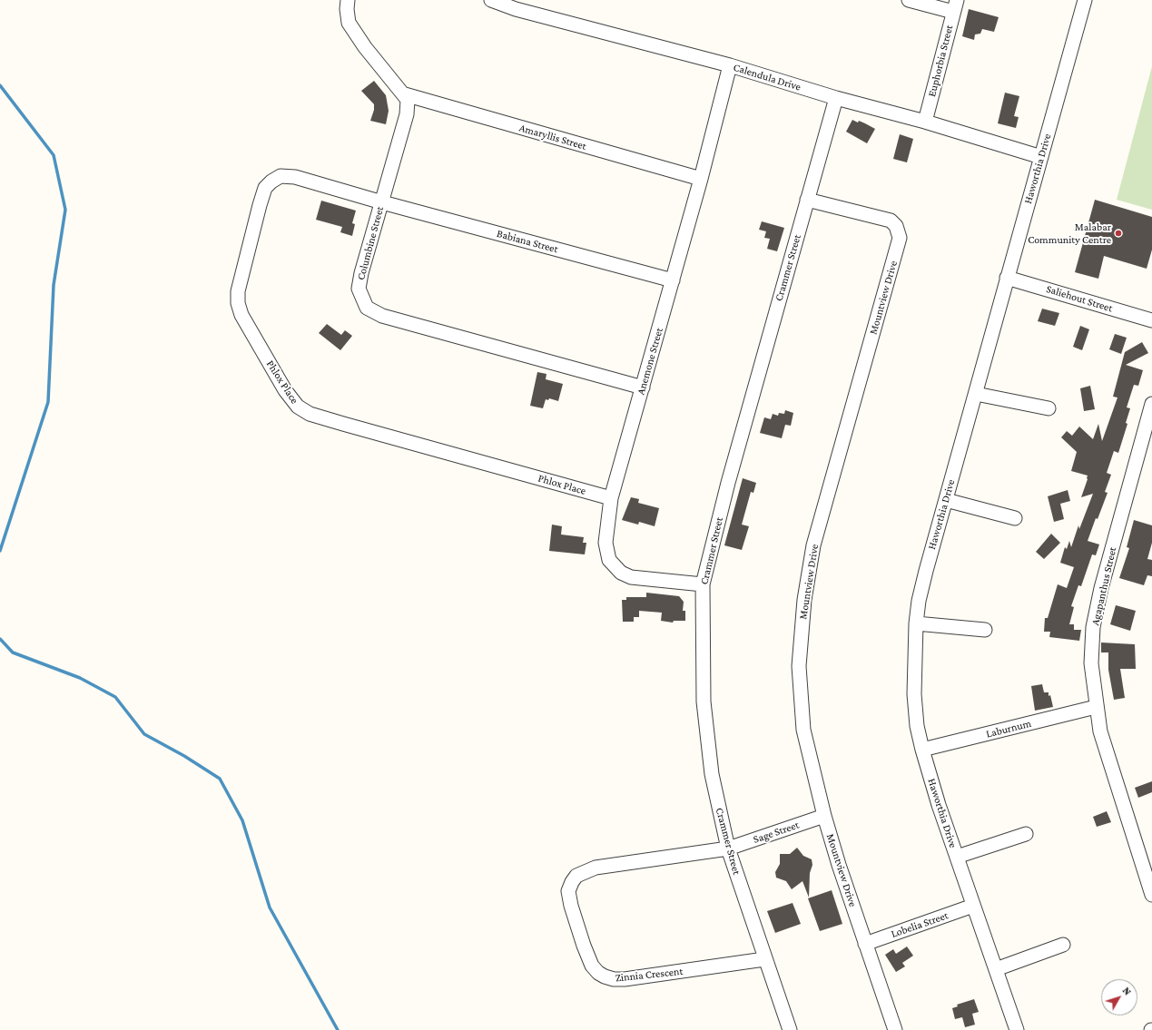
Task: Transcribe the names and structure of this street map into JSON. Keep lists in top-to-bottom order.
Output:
{
  "streets": {
    "street": [
      "Euphorbia Street",
      "Calendula Drive",
      "Amaryllis Street",
      "Haworthia Drive",
      "Babiana Street",
      "Columbine Street",
      "Crammer Street",
      "Mountview Drive",
      "Saliehout Street",
      "Anemone Street",
      "Phlox Place",
      "Agapanthus Street",
      "Laburnum",
      "Sage Street",
      "Lobelia Street",
      "Zinnia Crescent"
    ]
  },
  "crossings": [
    ["Euphorbia Street", "Calendula Drive"],
    ["Calendula Drive", "Haworthia Drive"],
    ["Calendula Drive", "Crammer Street"],
    ["Calendula Drive", "Anemone Street"],
    ["Amaryllis Street", "Columbine Street"],
    ["Amaryllis Street", "Anemone Street"],
    ["Haworthia Drive", "Saliehout Street"],
    ["Haworthia Drive", "Laburnum"],
    ["Haworthia Drive", "Lobelia Street"],
    ["Babiana Street", "Columbine Street"],
    ["Babiana Street", "Anemone Street"],
    ["Babiana Street", "Phlox Place"],
    ["Columbine Street", "Anemone Street"],
    ["Columbine Street", "Phlox Place"],
    ["Crammer Street", "Mountview Drive"],
    ["Crammer Street", "Anemone Street"],
    ["Crammer Street", "Sage Street"],
    ["Crammer Street", "Zinnia Crescent"],
    ["Mountview Drive", "Sage Street"],
    ["Mountview Drive", "Lobelia Street"],
    ["Anemone Street", "Phlox Place"],
    ["Agapanthus Street", "Laburnum"],
    ["Sage Street", "Zinnia Crescent"]
  ],
  "places": ["Malabar Community Centre"],
  "north": "top right"
}
